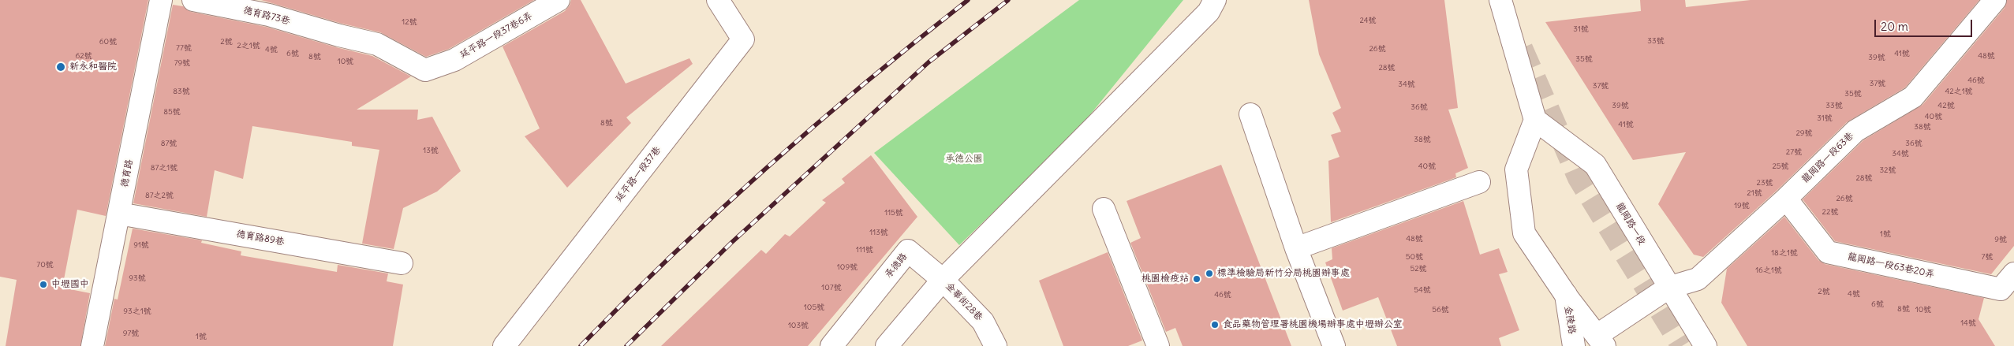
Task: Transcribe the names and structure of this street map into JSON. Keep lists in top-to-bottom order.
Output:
{
  "streets": {
    "street": [
      "德育路73巷",
      "延平路一段37巷6弄",
      "龍岡路一段63巷",
      "德育路",
      "延平路一段37巷",
      "龍岡路一段",
      "德育路89巷",
      "承德路",
      "龍岡路一段63巷20弄",
      "金華街28巷",
      "金陵路"
    ]
  },
  "crossings": [
    ["德育路73巷", "延平路一段37巷6弄"],
    ["龍岡路一段63巷", "龍岡路一段"],
    ["龍岡路一段63巷", "龍岡路一段63巷20弄"],
    ["德育路", "德育路89巷"],
    ["承德路", "金華街28巷"]
  ],
  "parks": ["承德公園"],
  "places": [
    "新永和醫院",
    "標準檢驗局新竹分局桃園辦事處",
    "桃園檢疫站",
    "中壢國中",
    "食品藥物管理署桃園機場辦事處中壢辦公室"
  ],
  "house_numbers": [
    "24號",
    "12號",
    "31號",
    "33號",
    "60號",
    "2號",
    "2之1號",
    "77號",
    "26號",
    "4號",
    "6號",
    "41號",
    "62號",
    "48號",
    "8號",
    "39號",
    "35號",
    "10號",
    "79號",
    "28號",
    "46號",
    "37號",
    "34號",
    "37號",
    "83號",
    "42之1號",
    "35號",
    "39號",
    "33號",
    "42號",
    "36號",
    "85號",
    "40號",
    "31號",
    "8號",
    "41號",
    "38號",
    "29號",
    "38號",
    "87號",
    "36號",
    "13號",
    "27號",
    "34號",
    "40號",
    "25號",
    "87之1號",
    "32號",
    "28號",
    "23號",
    "21號",
    "87之2號",
    "26號",
    "19號",
    "22號",
    "115號",
    "113號",
    "1號",
    "48號",
    "9號",
    "91號",
    "111號",
    "18之1號",
    "50號",
    "7號",
    "70號",
    "109號",
    "52號",
    "16之1號",
    "93號",
    "107號",
    "54號",
    "2號",
    "4號",
    "46號",
    "6號",
    "105號",
    "8號",
    "56號",
    "10號",
    "93之1號",
    "14號",
    "103號",
    "97號",
    "1號"
  ],
  "scale_bar": "20 m"
}
